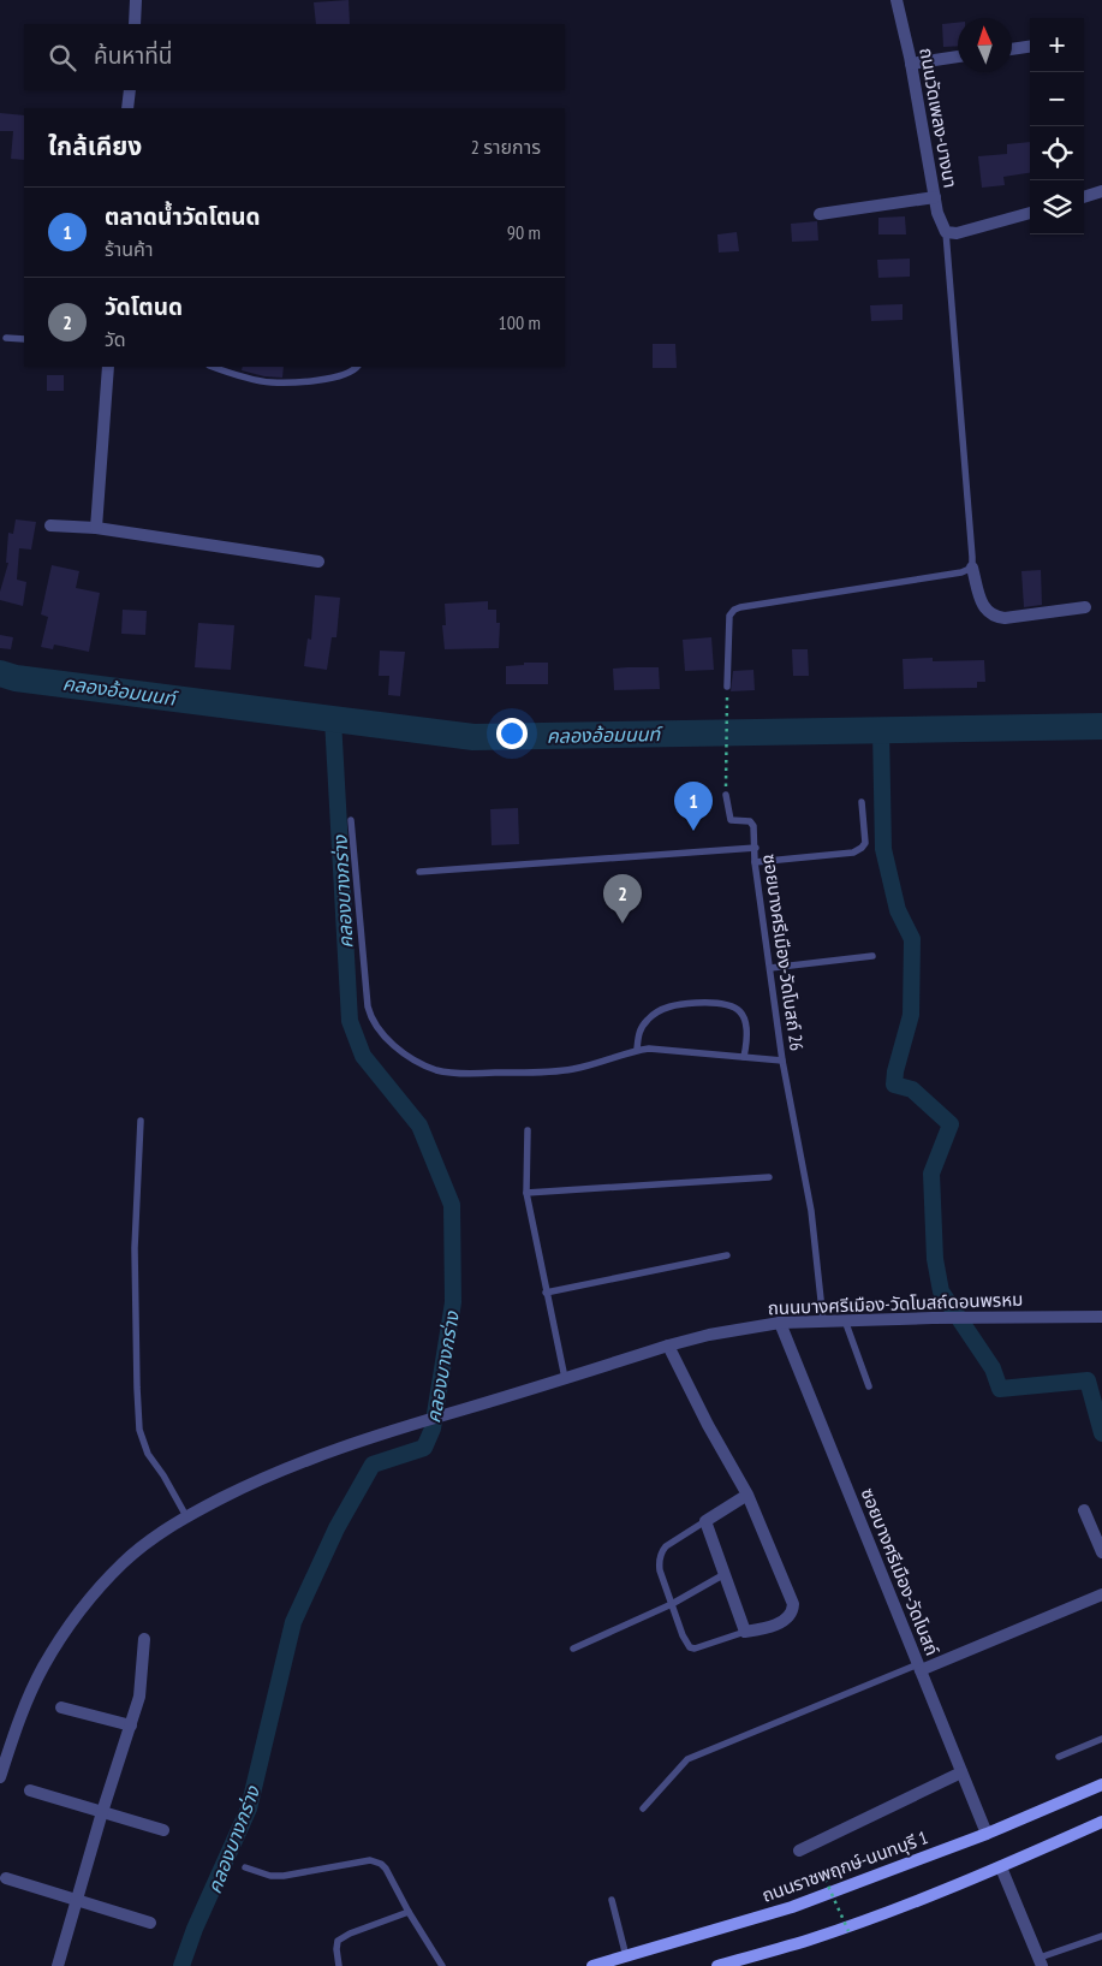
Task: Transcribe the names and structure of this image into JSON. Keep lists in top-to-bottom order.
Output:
{
  "streets": {
    "main road": ["ถนนราชพฤกษ์-นนทบุรี 1"],
    "street": ["ถนนวัดเพลง-บางนา", "ถนนบางศรีเมือง-วัดโบสถ์ดอนพรหม", "ซอยบางศรีเมือง-วัดโบสถ์"],
    "lane": ["ซอยบางศรีเมือง-วัดโบสถ์ 26"]
  },
  "crossings": [
    ["ซอยบางศรีเมือง-วัดโบสถ์ 26", "ถนนบางศรีเมือง-วัดโบสถ์ดอนพรหม"],
    ["ถนนบางศรีเมือง-วัดโบสถ์ดอนพรหม", "ซอยบางศรีเมือง-วัดโบสถ์"],
    ["ซอยบางศรีเมือง-วัดโบสถ์", "ถนนราชพฤกษ์-นนทบุรี 1"]
  ],
  "water": ["คลองอ้อมนนท์", "คลองบางกร่าง"],
  "north": "top",
  "page": {
    "map_buttons": ["+", "−"],
    "search": "ค้นหาที่นี่",
    "heading": ["ใกล้เคียง", "2 รายการ"],
    "list": [
      {
        "mark": "1",
        "name": "ตลาดน้ำวัดโตนด",
        "note": "ร้านค้า",
        "value": "90 m"
      },
      {
        "mark": "2",
        "name": "วัดโตนด",
        "note": "วัด",
        "value": "100 m"
      }
    ],
    "pins": ["1", "2"]
  }
}
